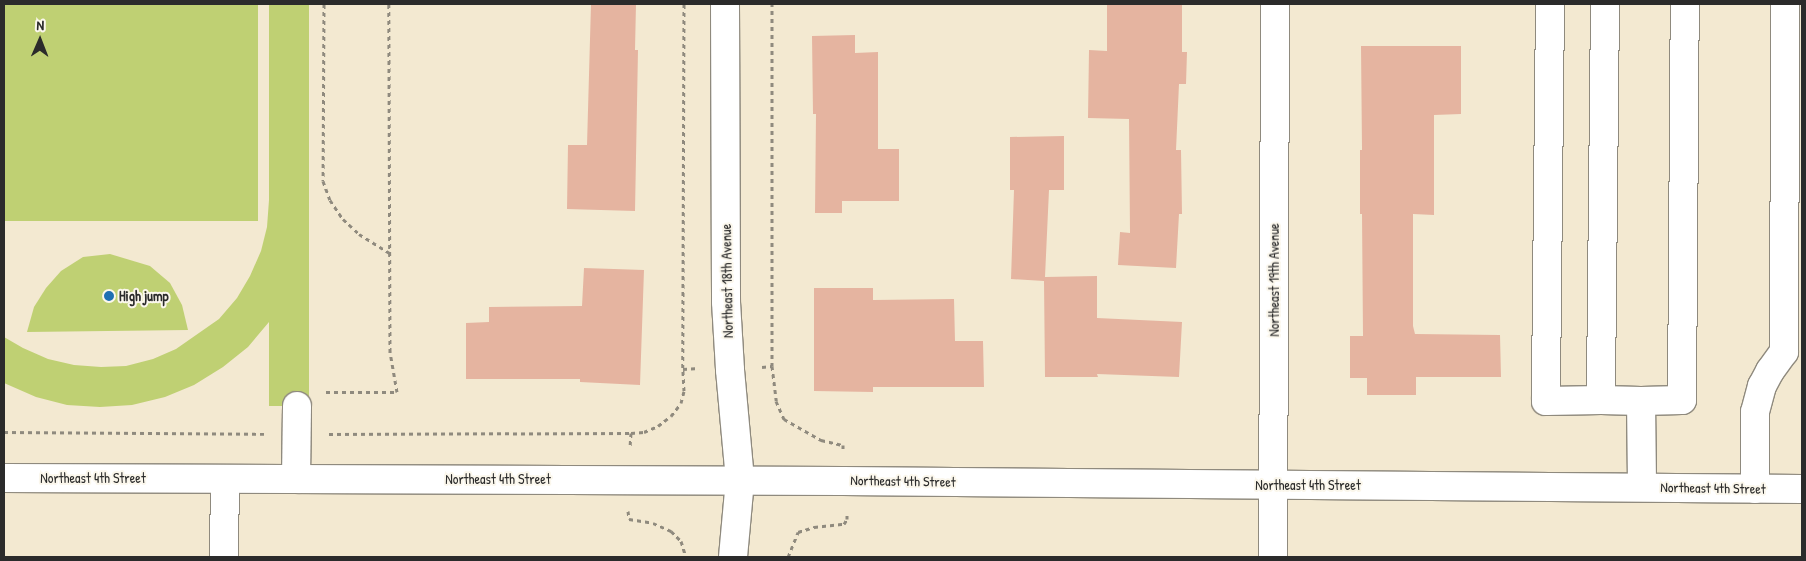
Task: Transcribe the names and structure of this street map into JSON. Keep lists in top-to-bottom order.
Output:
{
  "streets": {
    "street": ["Northeast 19th Avenue", "Northeast 18th Avenue", "Northeast 4th Street"]
  },
  "crossings": [
    ["Northeast 19th Avenue", "Northeast 4th Street"],
    ["Northeast 18th Avenue", "Northeast 4th Street"]
  ],
  "places": ["High jump"],
  "north": "top"
}
